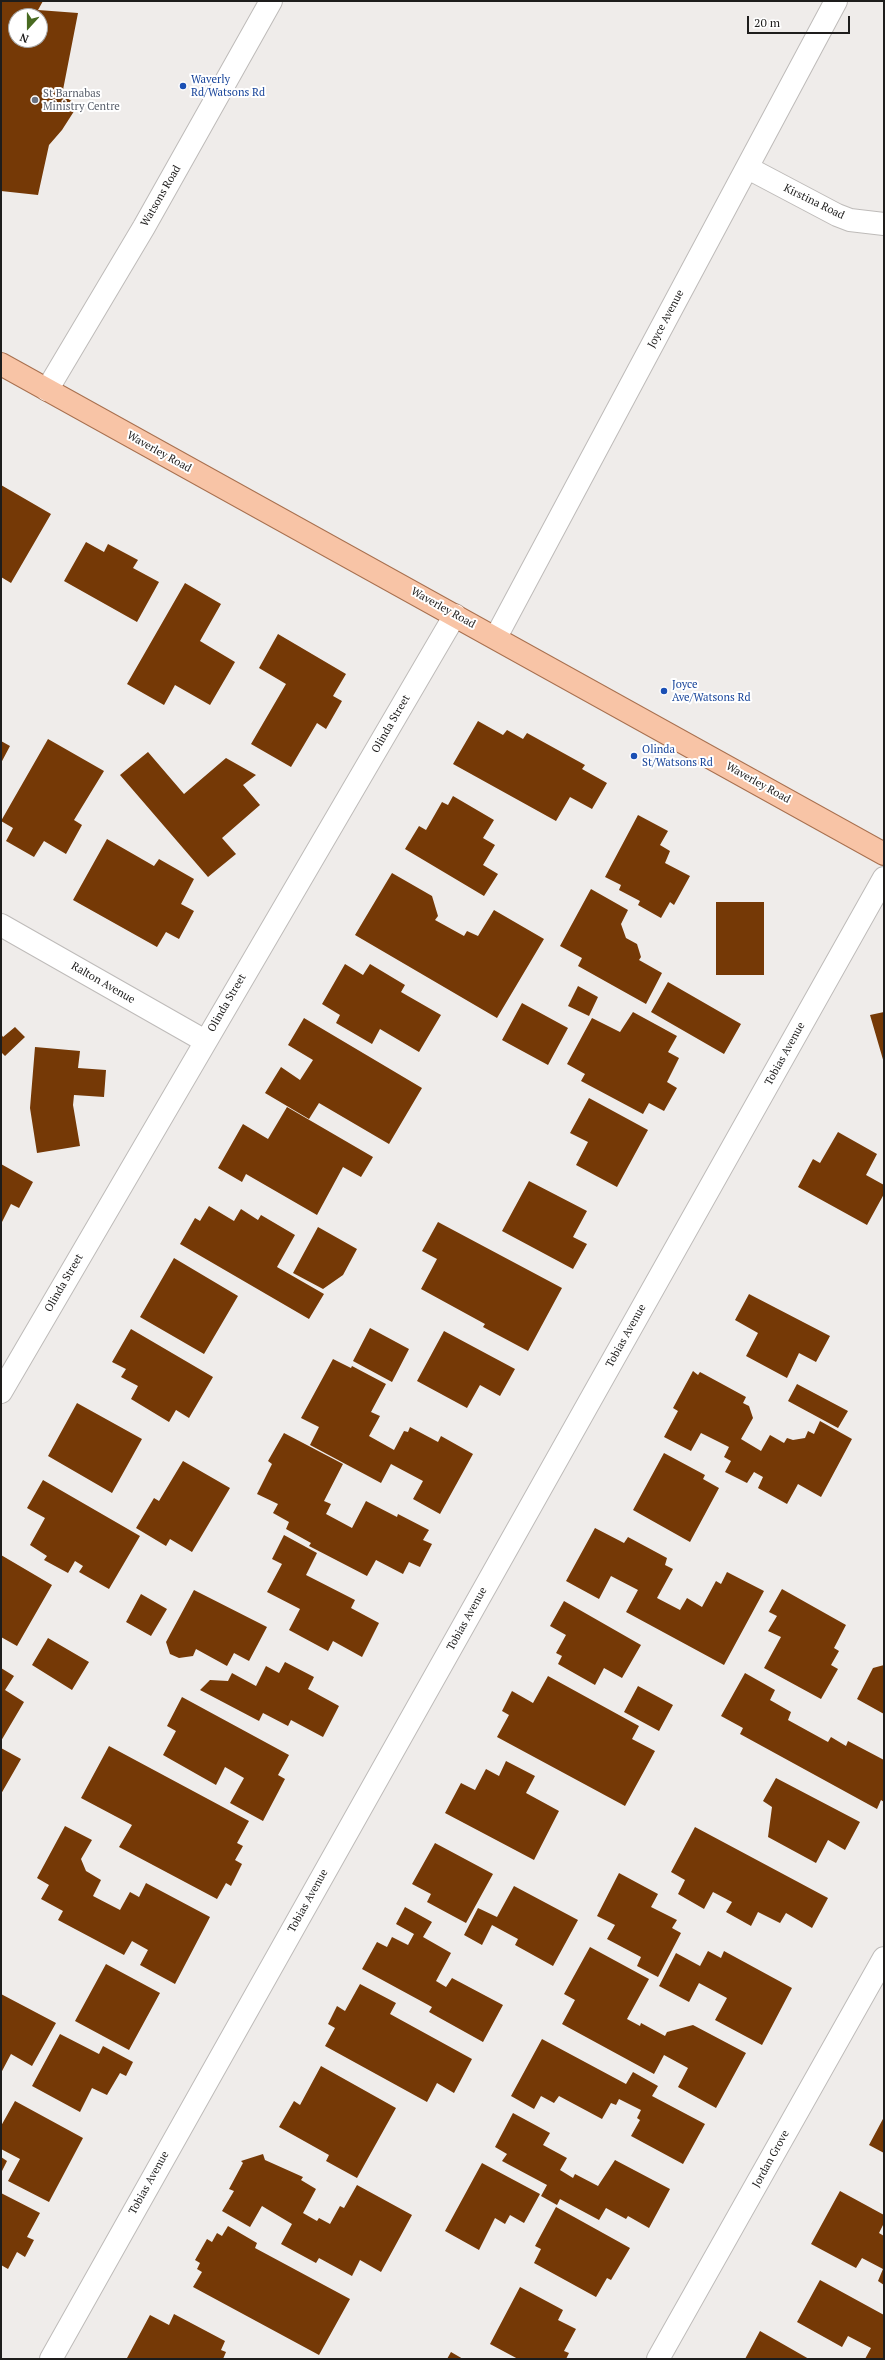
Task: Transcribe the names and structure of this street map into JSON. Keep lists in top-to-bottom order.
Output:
{
  "streets": {
    "main road": ["Waverley Road"],
    "street": [
      "Watsons Road",
      "Kirstina Road",
      "Joyce Avenue",
      "Olinda Street",
      "Ralton Avenue",
      "Tobias Avenue",
      "Jordan Grove"
    ]
  },
  "crossings": [
    ["Watsons Road", "Waverley Road"],
    ["Kirstina Road", "Joyce Avenue"],
    ["Joyce Avenue", "Waverley Road"],
    ["Waverley Road", "Olinda Street"],
    ["Olinda Street", "Ralton Avenue"]
  ],
  "places": [
    "Waverly Rd/Watsons Rd",
    "St Barnabas Ministry Centre",
    "Joyce Ave/Watsons Rd",
    "Olinda St/Watsons Rd"
  ],
  "scale_bar": "20 m",
  "north": "bottom"
}
